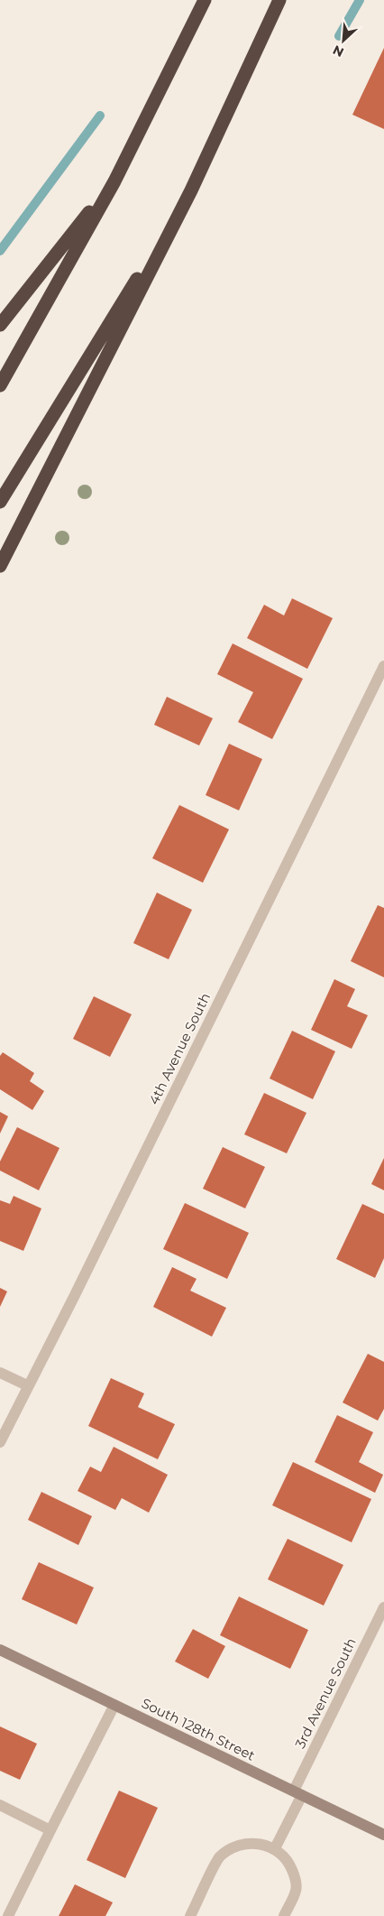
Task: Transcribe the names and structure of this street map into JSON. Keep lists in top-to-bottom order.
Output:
{
  "streets": {
    "main road": ["South 128th Street"],
    "street": ["4th Avenue South", "3rd Avenue South"]
  },
  "crossings": [
    ["3rd Avenue South", "South 128th Street"]
  ],
  "north": "bottom left"
}
